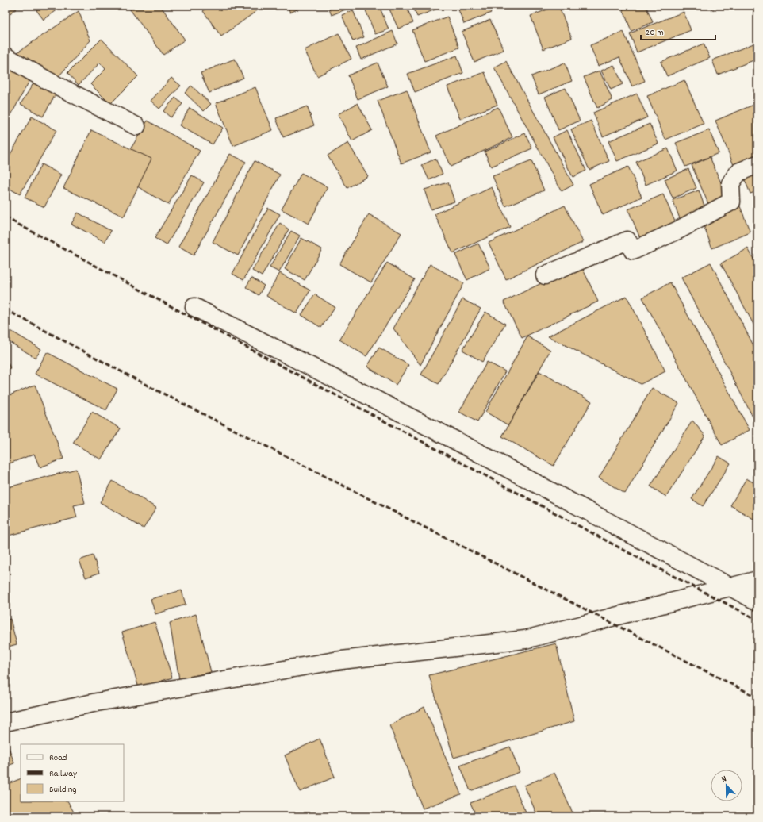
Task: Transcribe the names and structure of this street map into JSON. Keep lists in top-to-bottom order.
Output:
{
  "legend": ["Road", "Railway", "Building"],
  "scale_bar": "20 m",
  "north": "top"
}
